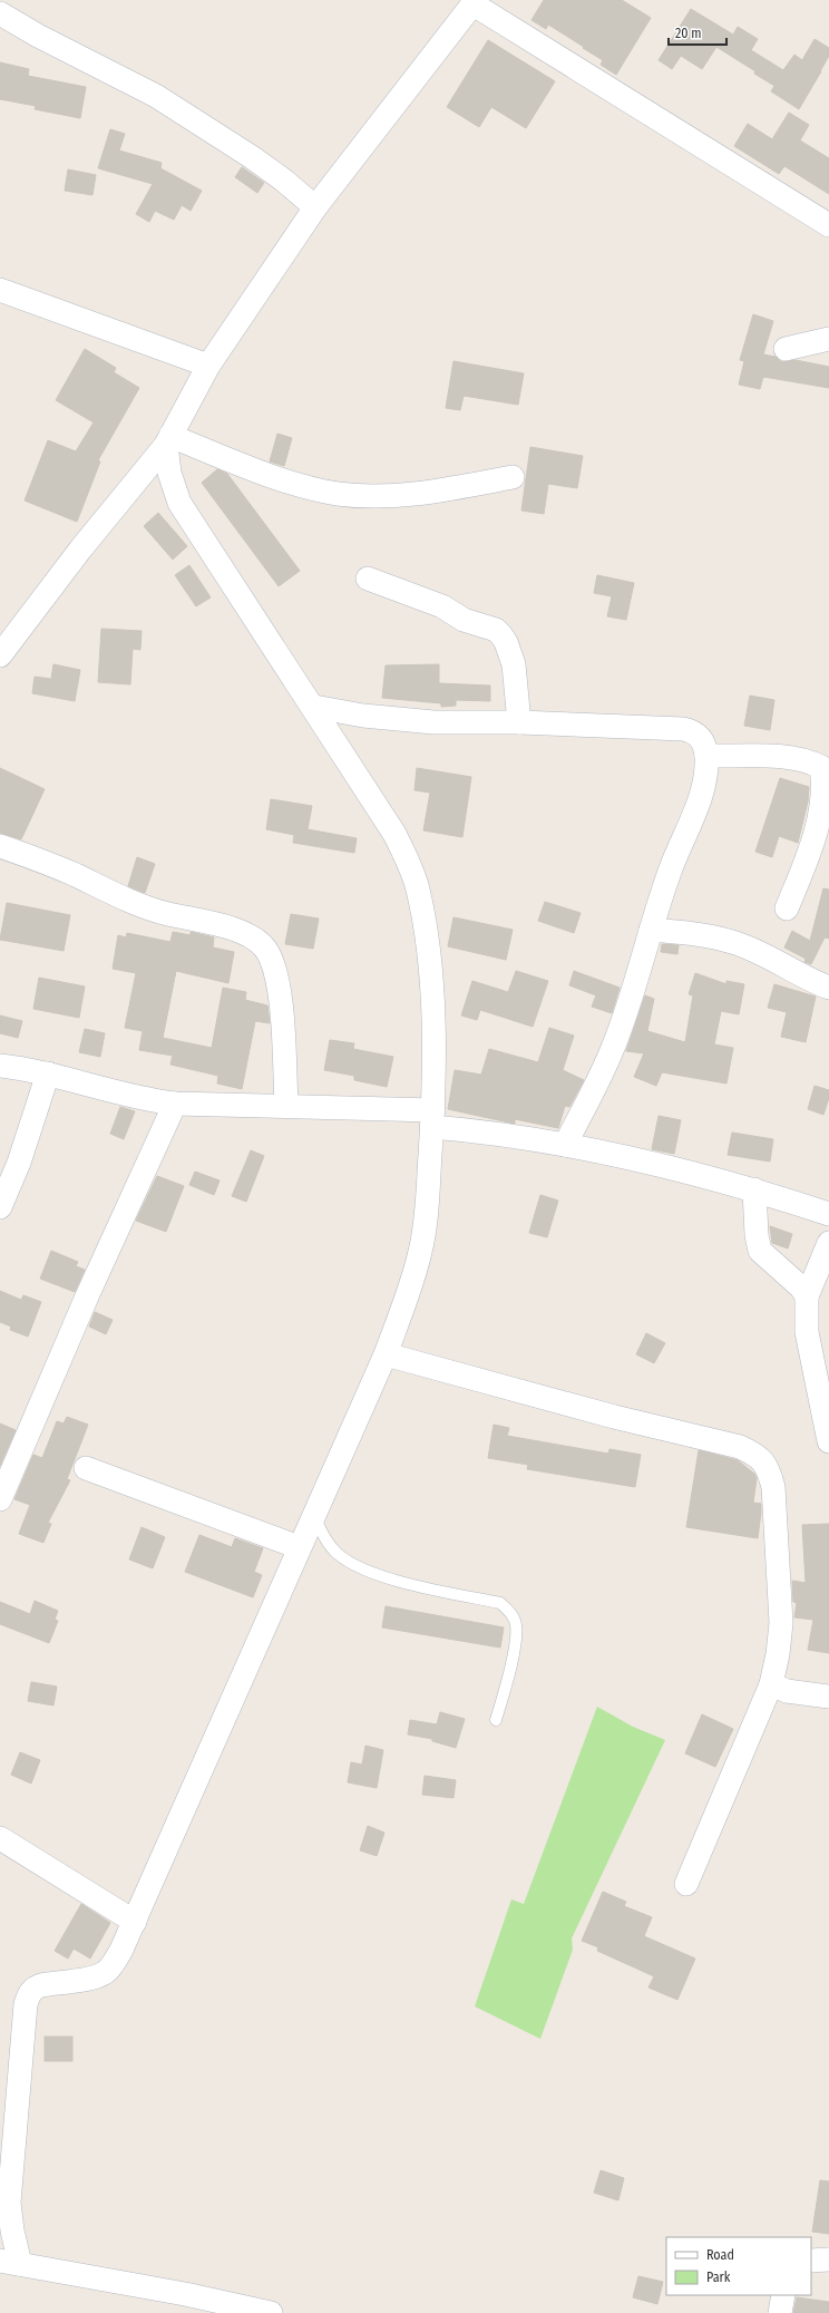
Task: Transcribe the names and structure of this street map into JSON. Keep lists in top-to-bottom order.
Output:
{
  "legend": ["Road", "Park"],
  "scale_bar": "20 m"
}
